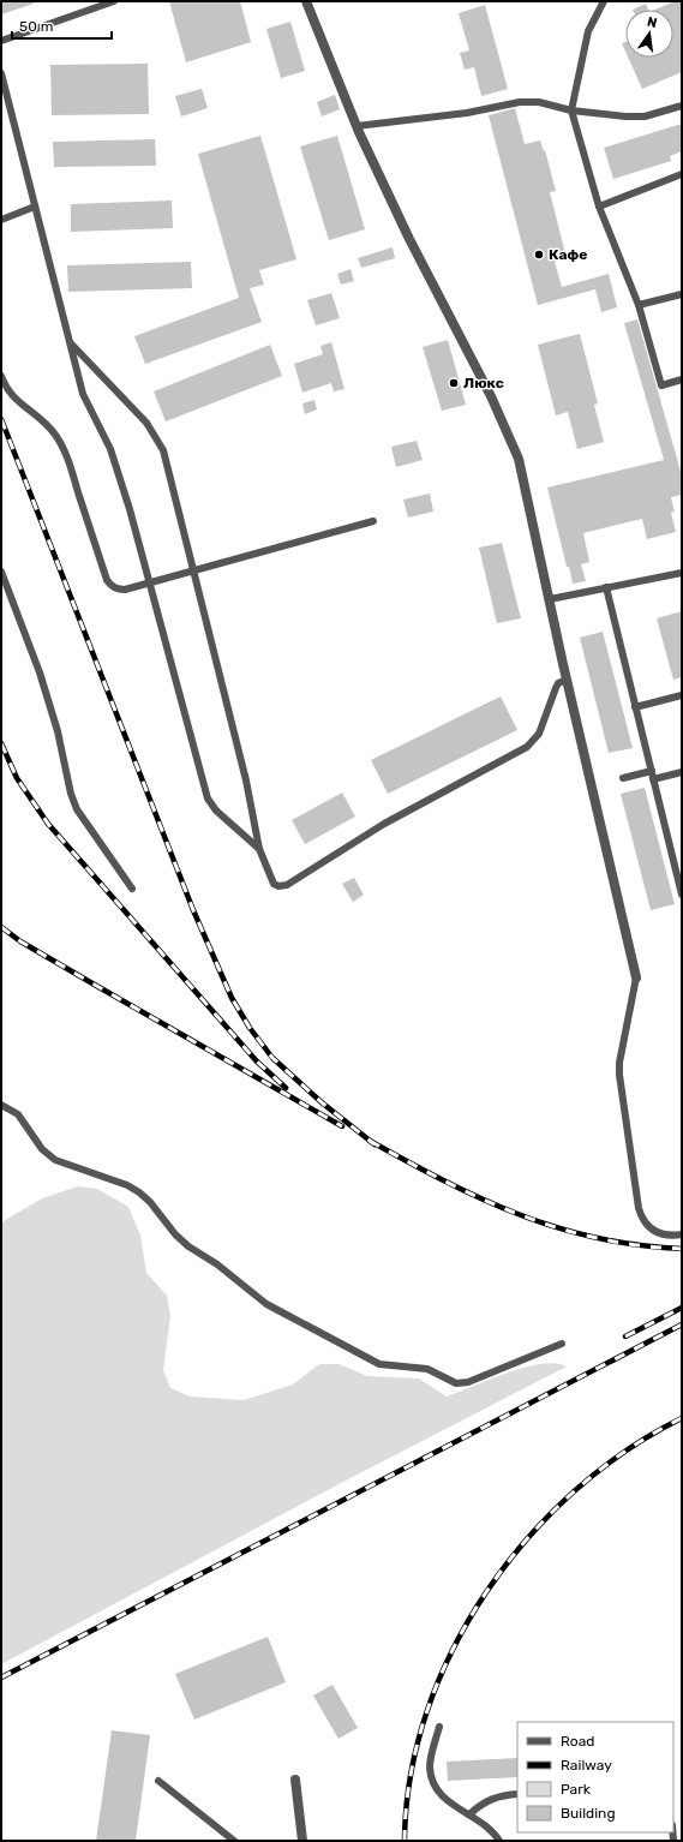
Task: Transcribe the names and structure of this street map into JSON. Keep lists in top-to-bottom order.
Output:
{
  "places": ["Кафе", "Люкс"],
  "legend": [
    "Road",
    "Railway",
    "Park",
    "Building"
  ],
  "scale_bar": "50 m",
  "north": "top"
}
